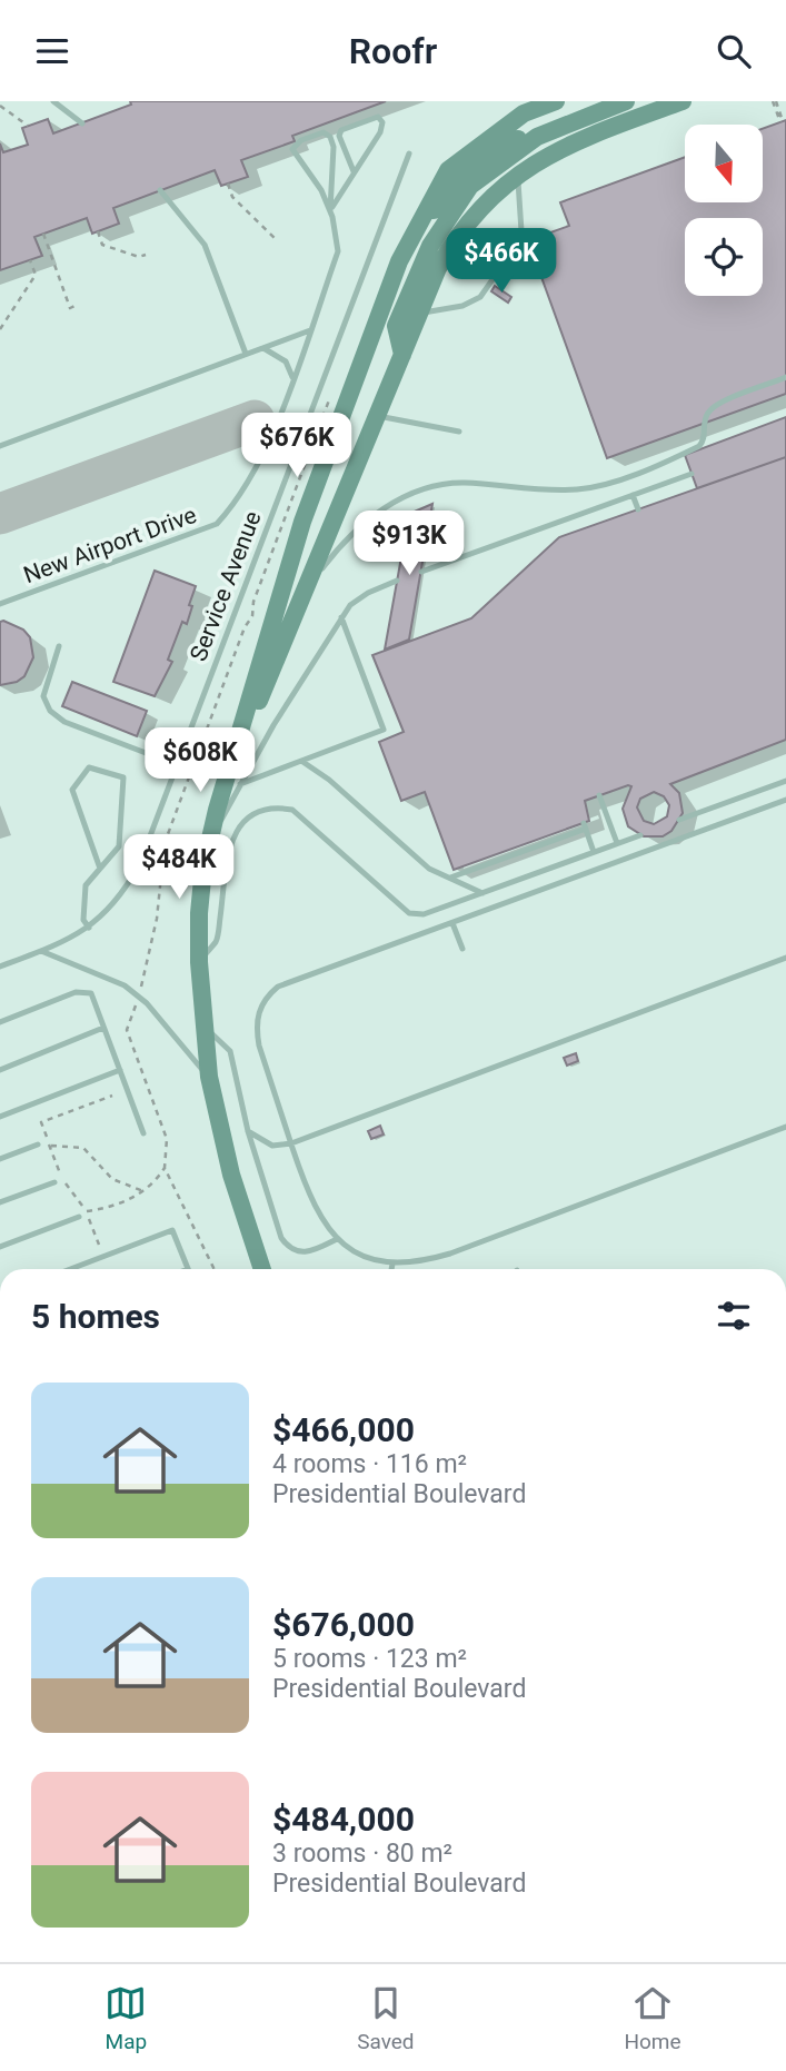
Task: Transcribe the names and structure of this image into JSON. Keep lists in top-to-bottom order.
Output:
{
  "streets": {
    "lane": ["New Airport Drive", "Service Avenue"]
  },
  "north": "bottom",
  "page": {
    "header": "Roofr",
    "price": [
      "$466K",
      "$676K",
      "$913K",
      "$608K",
      "$484K"
    ],
    "heading": "5 homes",
    "list": [
      {
        "name": "$466,000",
        "note": "4 rooms · 116 m² · Presidential Boulevard"
      },
      {
        "name": "$676,000",
        "note": "5 rooms · 123 m² · Presidential Boulevard"
      },
      {
        "name": "$484,000",
        "note": "3 rooms · 80 m² · Presidential Boulevard"
      }
    ],
    "tabs": ["Map", "Saved", "Home"]
  }
}
